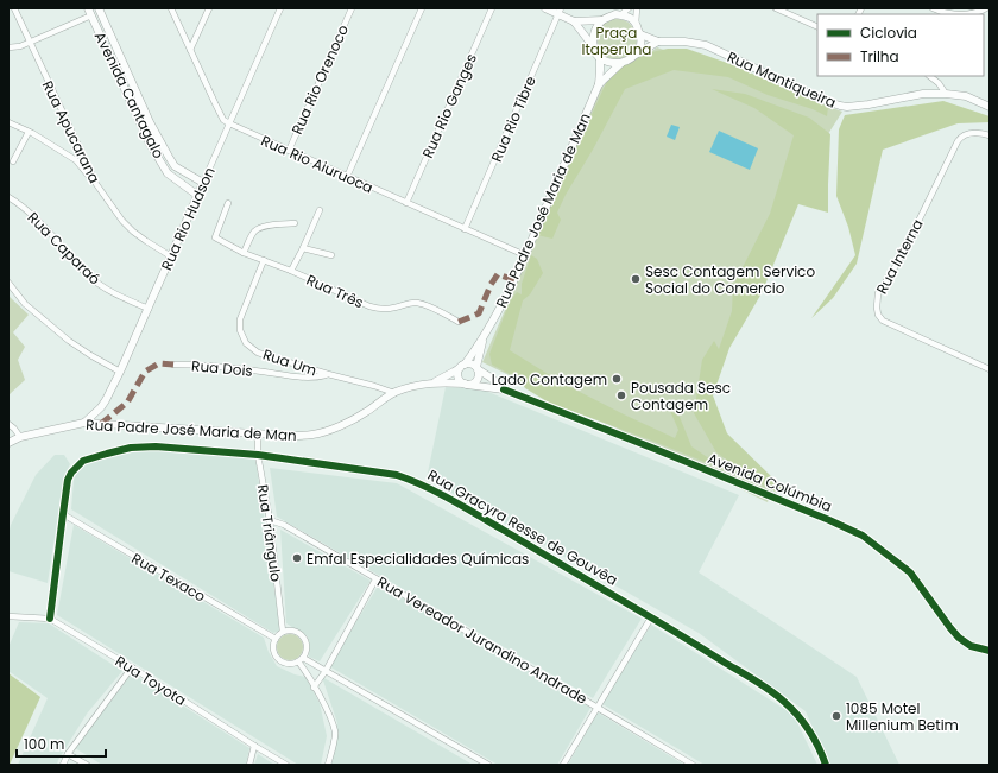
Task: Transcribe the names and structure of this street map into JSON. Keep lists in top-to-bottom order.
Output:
{
  "streets": {
    "street": [
      "Rua Rio Orenoco",
      "Rua Mantiqueira",
      "Avenida Cantagalo",
      "Rua Rio Ganges",
      "Rua Rio Tibre",
      "Rua Apucarana",
      "Rua Rio Aiuruoca",
      "Rua Padre José Maria de Man",
      "Rua Rio Hudson",
      "Rua Caparaó",
      "Rua Interna",
      "Rua Três",
      "Rua Um",
      "Rua Dois",
      "Avenida Colúmbia",
      "Rua Gracyra Resse de Gouvêa",
      "Rua Triângulo",
      "Rua Texaco",
      "Rua Vereador Jurandino Andrade",
      "Rua Toyota"
    ]
  },
  "crossings": [
    ["Rua Rio Orenoco", "Rua Rio Aiuruoca"],
    ["Rua Mantiqueira", "Rua Padre José Maria de Man"],
    ["Avenida Cantagalo", "Rua Rio Hudson"],
    ["Rua Rio Ganges", "Rua Rio Aiuruoca"],
    ["Rua Rio Tibre", "Rua Rio Aiuruoca"],
    ["Rua Apucarana", "Rua Rio Hudson"],
    ["Rua Rio Aiuruoca", "Rua Padre José Maria de Man"],
    ["Rua Rio Aiuruoca", "Rua Rio Hudson"],
    ["Rua Padre José Maria de Man", "Rua Rio Hudson"],
    ["Rua Padre José Maria de Man", "Rua Um"],
    ["Rua Padre José Maria de Man", "Avenida Colúmbia"],
    ["Rua Padre José Maria de Man", "Rua Triângulo"],
    ["Rua Rio Hudson", "Rua Caparaó"],
    ["Rua Três", "Rua Um"],
    ["Rua Um", "Rua Dois"],
    ["Rua Gracyra Resse de Gouvêa", "Rua Triângulo"],
    ["Rua Gracyra Resse de Gouvêa", "Rua Texaco"],
    ["Rua Gracyra Resse de Gouvêa", "Rua Toyota"],
    ["Rua Triângulo", "Rua Texaco"],
    ["Rua Triângulo", "Rua Vereador Jurandino Andrade"]
  ],
  "parks": ["Praça Itaperuna"],
  "places": [
    "Sesc Contagem Servico Social do Comercio",
    "Lado Contagem",
    "Pousada Sesc Contagem",
    "Emfal Especialidades Químicas",
    "1085 Motel Millenium Betim"
  ],
  "legend": ["Ciclovia", "Trilha"],
  "scale_bar": "100 m"
}
